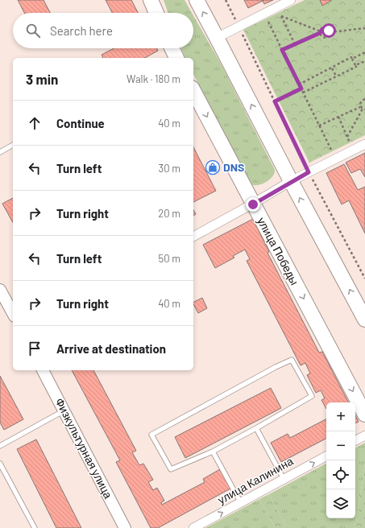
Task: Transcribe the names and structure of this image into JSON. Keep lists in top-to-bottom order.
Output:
{
  "streets": {
    "main road": ["улица Победы"],
    "street": ["Физкультурная улица", "улица Калинина"]
  },
  "one_way": ["улица Калинина"],
  "places": {
    "shop": ["DNS"]
  },
  "page": {
    "search": "Search here",
    "heading": ["3 min", "Walk · 180 m"],
    "list": [
      ["Continue", "40 m"],
      ["Turn left", "30 m"],
      ["Turn right", "20 m"],
      ["Turn left", "50 m"],
      ["Turn right", "40 m"],
      "Arrive at destination"
    ],
    "map_buttons": ["+", "−"]
  }
}
